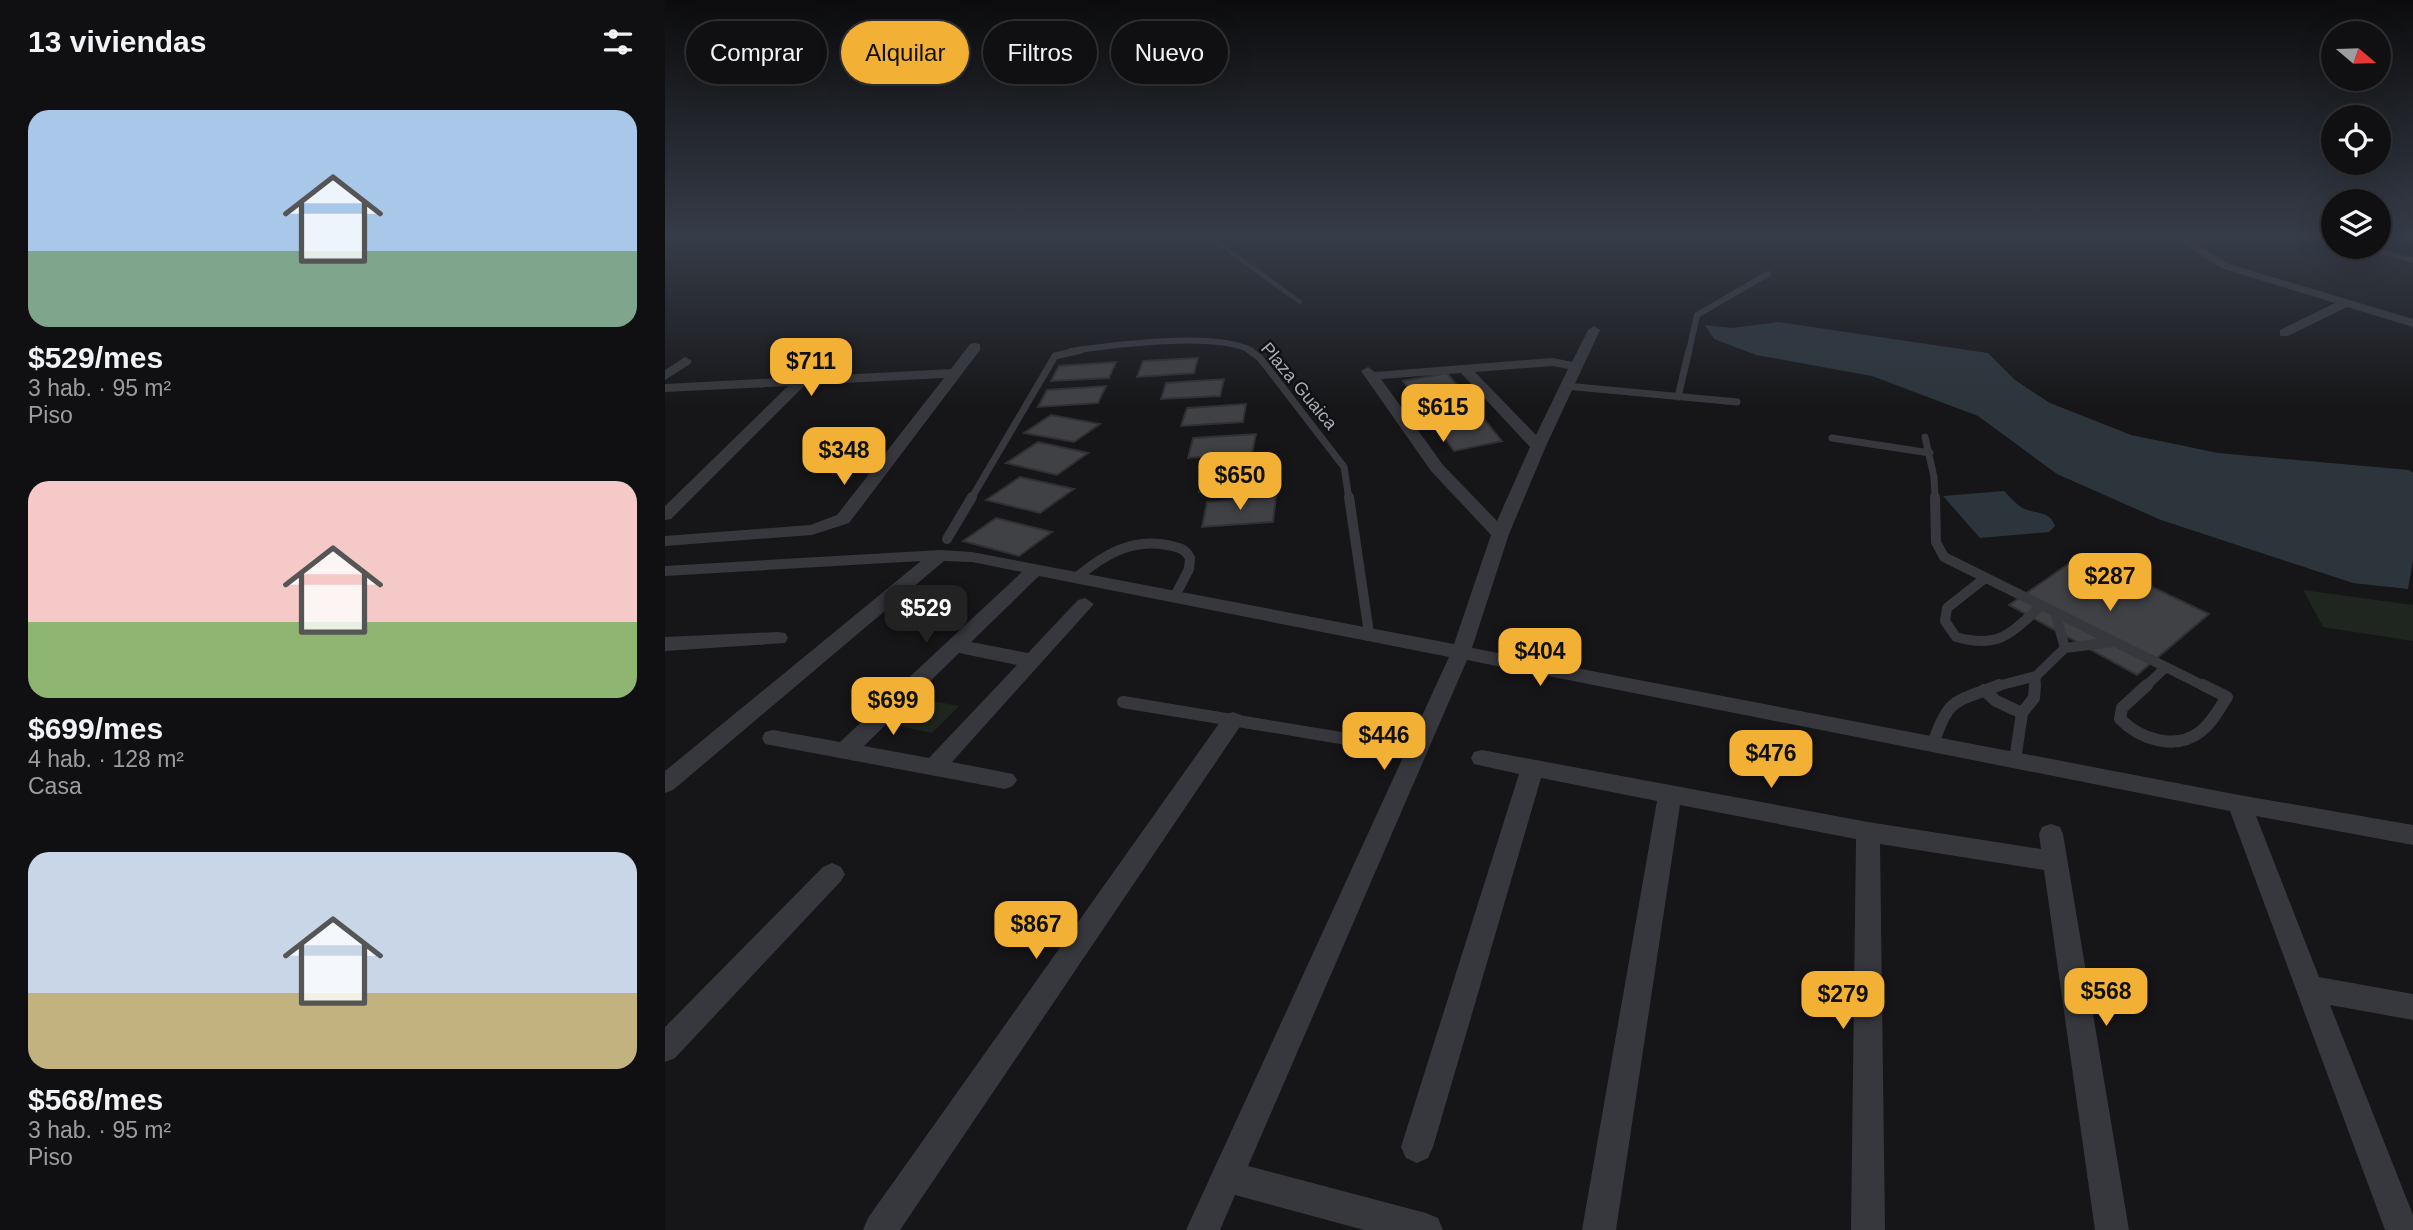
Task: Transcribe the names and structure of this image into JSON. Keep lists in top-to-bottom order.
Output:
{
  "streets": {
    "lane": ["Plaza Guaica"]
  },
  "north": "right",
  "page": {
    "heading": "13 viviendas",
    "chip": [
      "Comprar",
      "Alquilar",
      "Filtros",
      "Nuevo"
    ],
    "list": [
      {
        "name": "$529/mes",
        "note": "3 hab. · 95 m² · Piso"
      },
      {
        "name": "$699/mes",
        "note": "4 hab. · 128 m² · Casa"
      },
      {
        "name": "$568/mes",
        "note": "3 hab. · 95 m² · Piso"
      }
    ],
    "price": [
      "$711",
      "$615",
      "$348",
      "$650",
      "$287",
      "$529",
      "$404",
      "$699",
      "$446",
      "$476",
      "$867",
      "$568",
      "$279"
    ]
  }
}
